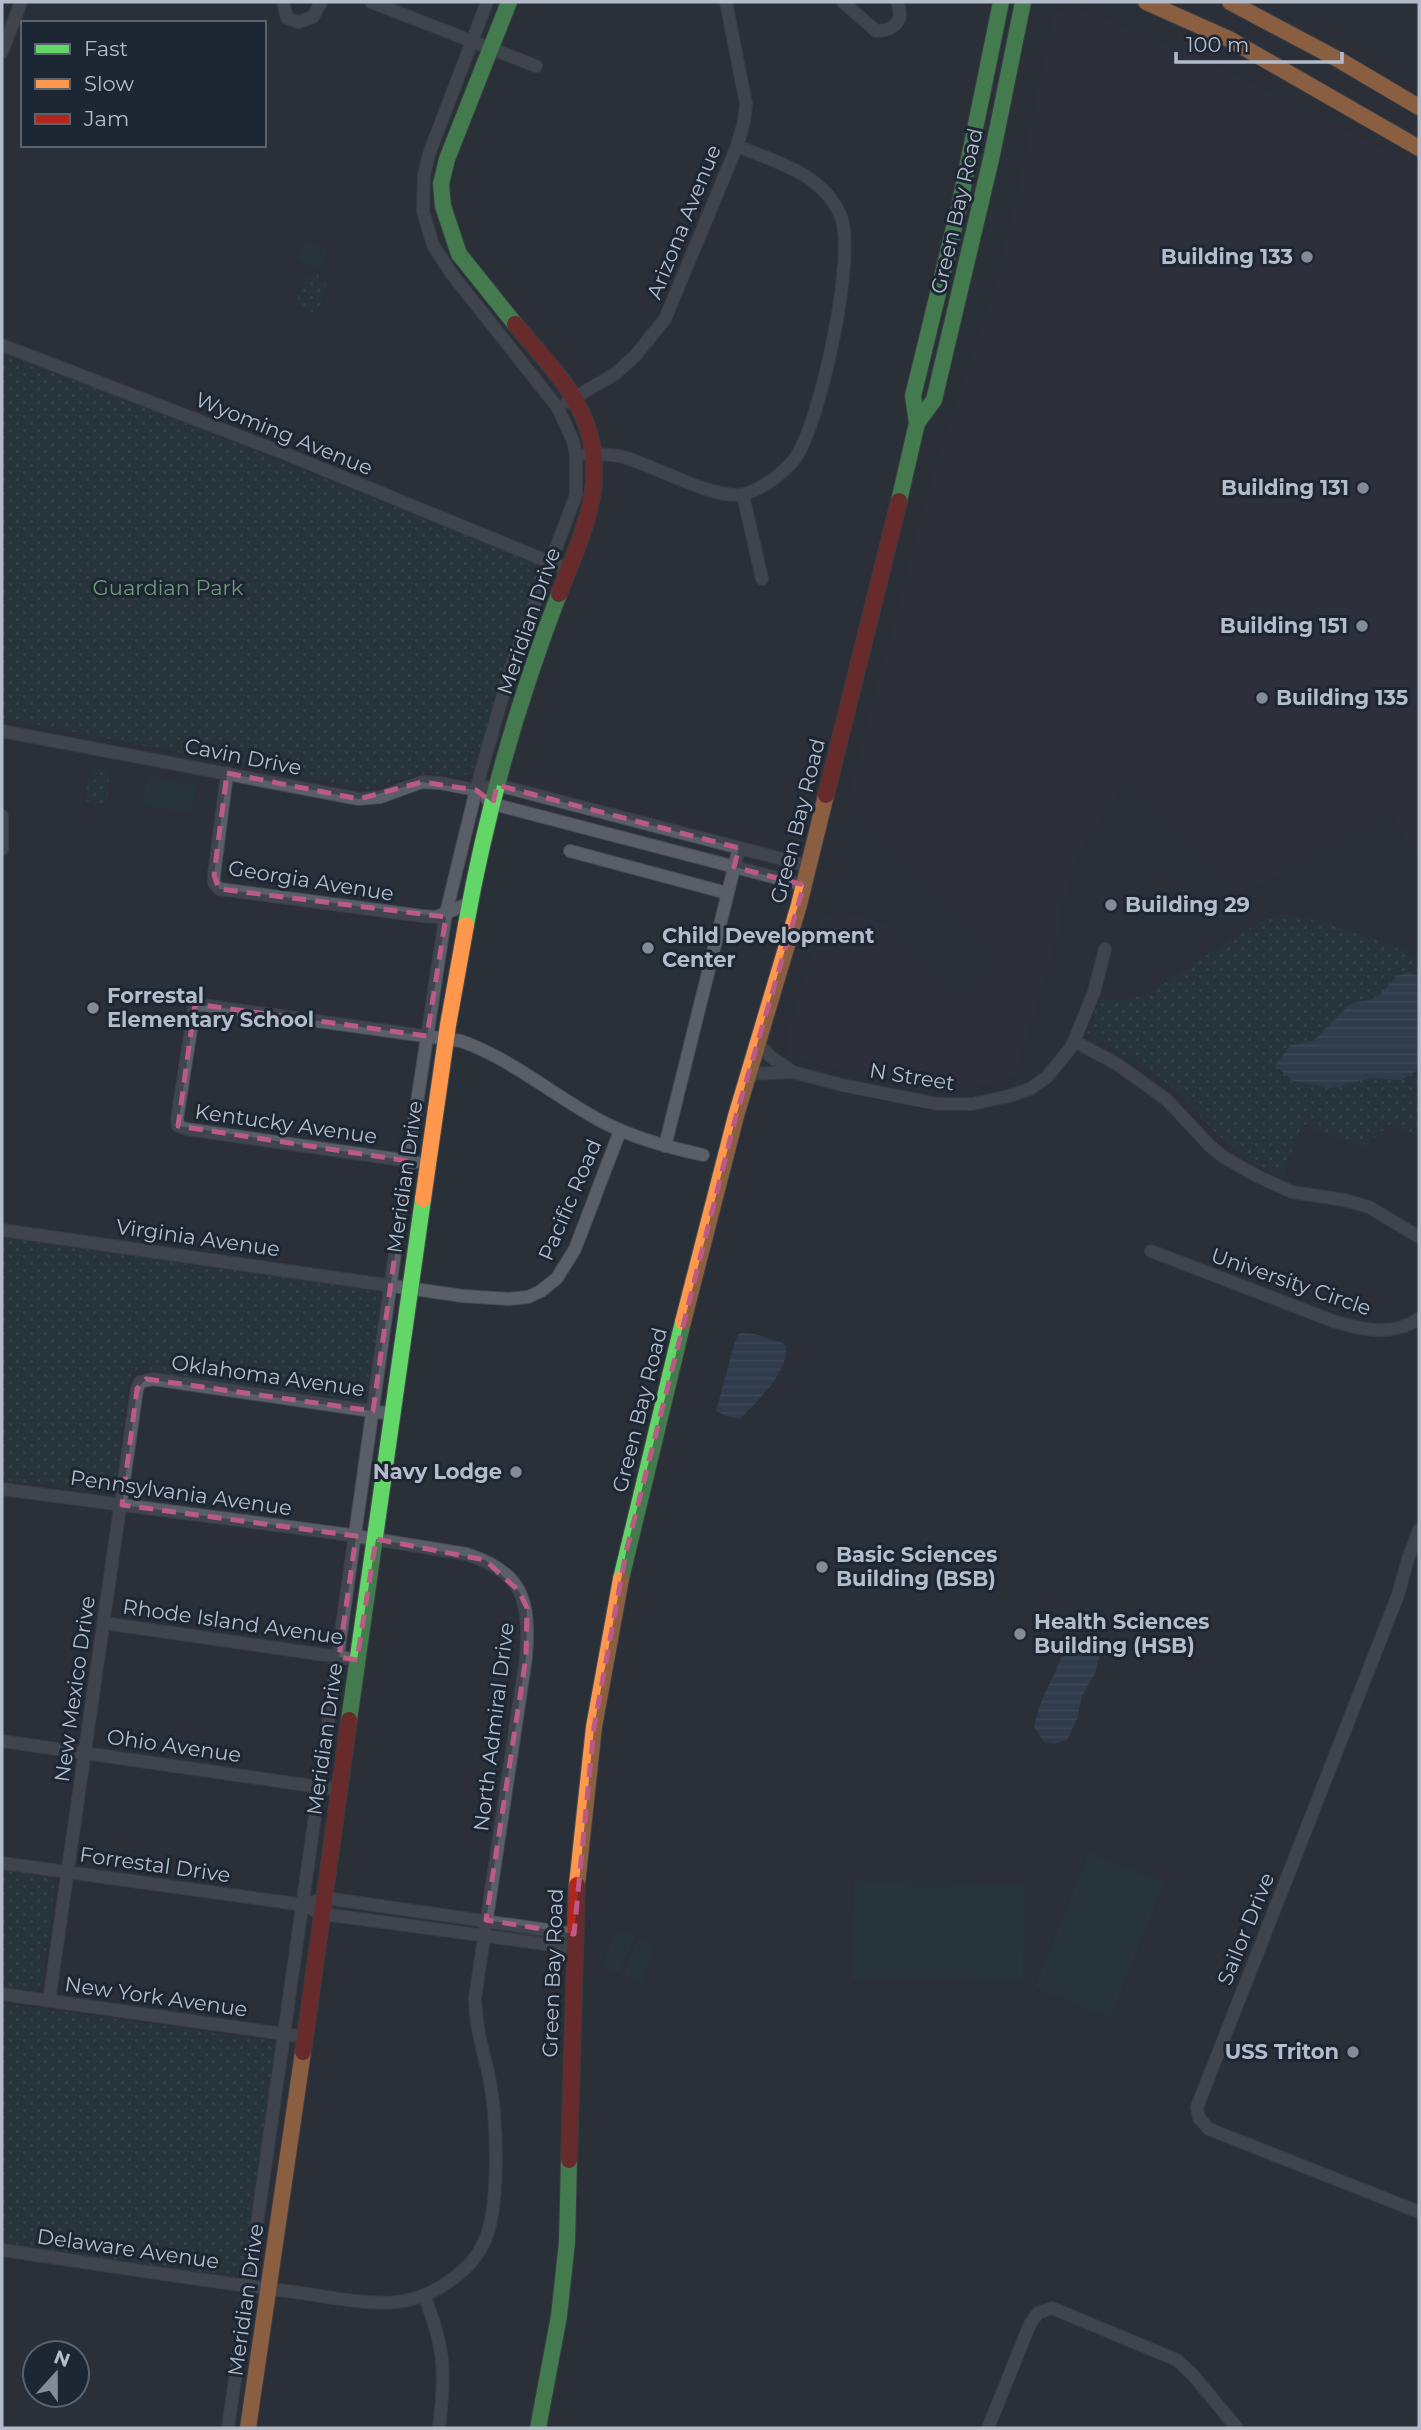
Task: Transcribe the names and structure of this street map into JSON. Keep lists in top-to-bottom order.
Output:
{
  "streets": {
    "main road": ["Green Bay Road", "Meridian Drive"],
    "street": [
      "Arizona Avenue",
      "Wyoming Avenue",
      "Cavin Drive",
      "Georgia Avenue",
      "N Street",
      "Kentucky Avenue",
      "Pacific Road",
      "Virginia Avenue",
      "University Circle",
      "Oklahoma Avenue",
      "Pennsylvania Avenue",
      "Rhode Island Avenue",
      "New Mexico Drive",
      "North Admiral Drive",
      "Ohio Avenue",
      "Forrestal Drive",
      "Sailor Drive",
      "New York Avenue",
      "Delaware Avenue"
    ]
  },
  "crossings": [
    ["Green Bay Road", "Cavin Drive"],
    ["Green Bay Road", "N Street"],
    ["Green Bay Road", "Forrestal Drive"],
    ["Arizona Avenue", "Meridian Drive"],
    ["Wyoming Avenue", "Meridian Drive"],
    ["Meridian Drive", "Cavin Drive"],
    ["Meridian Drive", "Georgia Avenue"],
    ["Meridian Drive", "Kentucky Avenue"],
    ["Meridian Drive", "Pacific Road"],
    ["Meridian Drive", "Virginia Avenue"],
    ["Meridian Drive", "Oklahoma Avenue"],
    ["Meridian Drive", "Pennsylvania Avenue"],
    ["Meridian Drive", "Rhode Island Avenue"],
    ["Meridian Drive", "North Admiral Drive"],
    ["Meridian Drive", "Ohio Avenue"],
    ["Meridian Drive", "Forrestal Drive"],
    ["Meridian Drive", "New York Avenue"],
    ["Meridian Drive", "Delaware Avenue"],
    ["Cavin Drive", "Georgia Avenue"],
    ["Pacific Road", "Virginia Avenue"],
    ["Oklahoma Avenue", "New Mexico Drive"],
    ["Pennsylvania Avenue", "New Mexico Drive"],
    ["Pennsylvania Avenue", "North Admiral Drive"],
    ["Rhode Island Avenue", "New Mexico Drive"],
    ["New Mexico Drive", "Ohio Avenue"],
    ["New Mexico Drive", "Forrestal Drive"],
    ["New Mexico Drive", "New York Avenue"],
    ["North Admiral Drive", "Forrestal Drive"],
    ["North Admiral Drive", "Delaware Avenue"]
  ],
  "parks": ["Guardian Park"],
  "places": [
    "Building 133",
    "Building 131",
    "Building 151",
    "Building 135",
    "Building 29",
    "Child Development Center",
    "Forrestal Elementary School",
    "Navy Lodge",
    "Basic Sciences Building (BSB)",
    "Health Sciences Building (HSB)",
    "USS Triton"
  ],
  "legend": ["Fast", "Slow", "Jam"],
  "scale_bar": "100 m",
  "north": "top"
}
